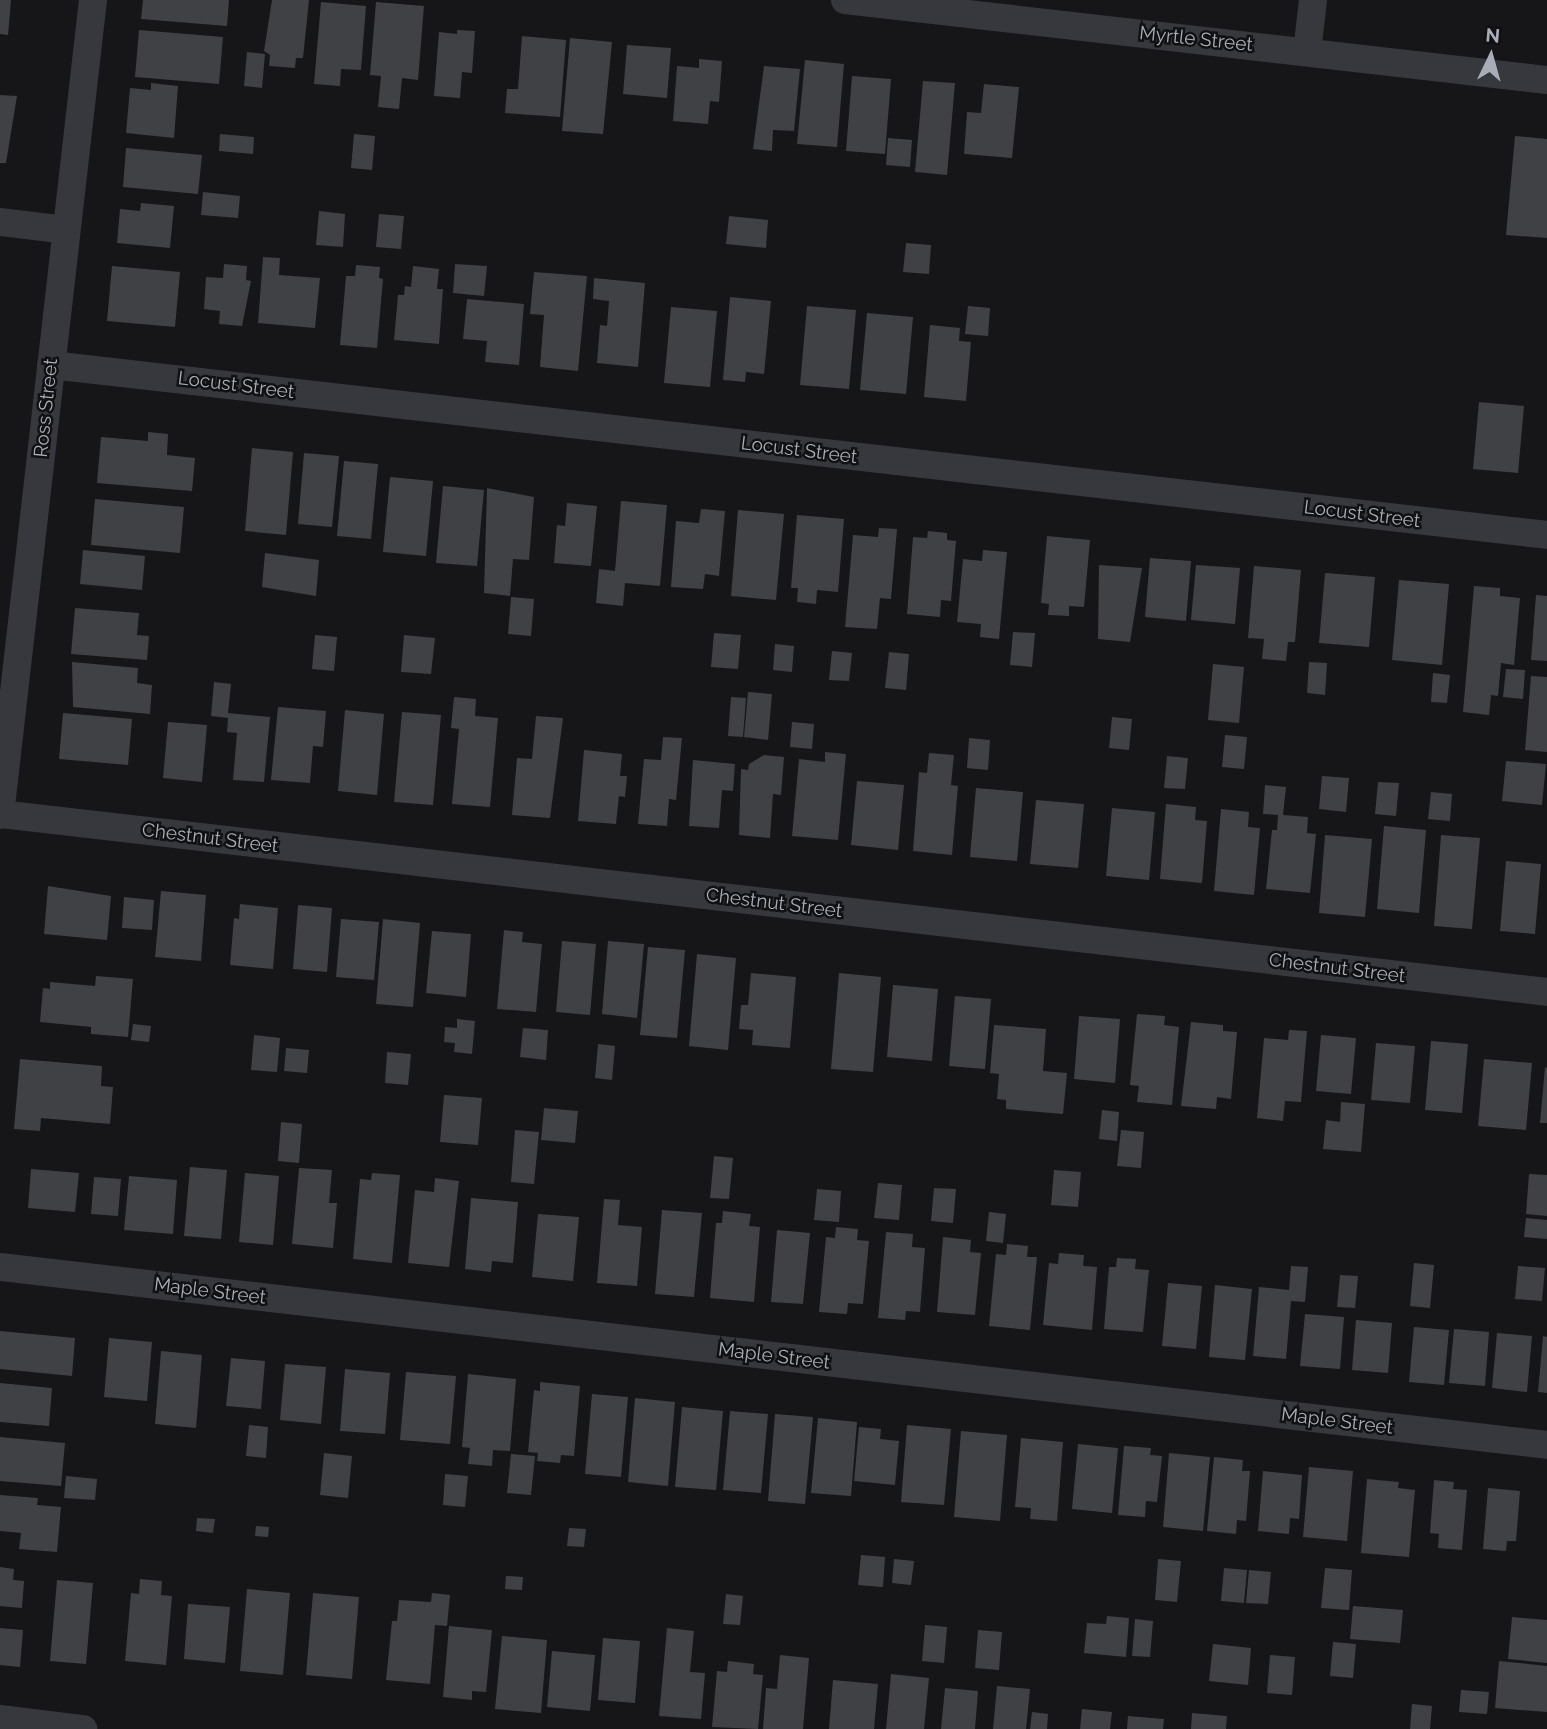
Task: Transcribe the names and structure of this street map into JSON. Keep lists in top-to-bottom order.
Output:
{
  "streets": {
    "street": [
      "Myrtle Street",
      "Locust Street",
      "Ross Street",
      "Chestnut Street",
      "Maple Street"
    ]
  },
  "crossings": [
    ["Locust Street", "Ross Street"],
    ["Ross Street", "Chestnut Street"]
  ],
  "north": "top"
}
